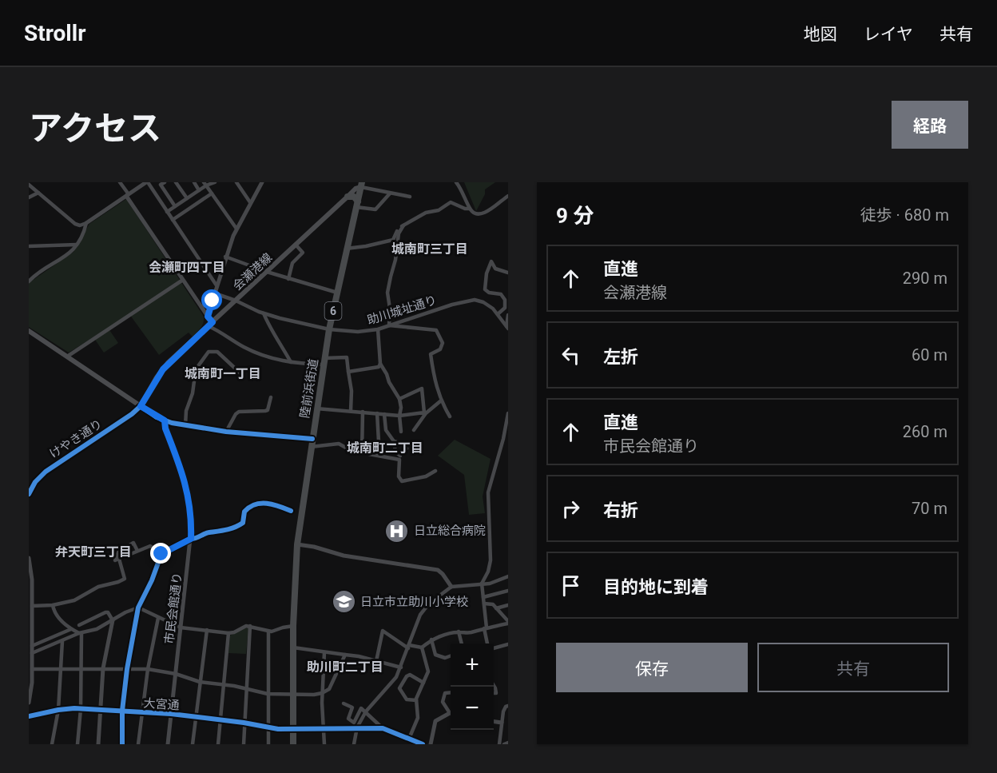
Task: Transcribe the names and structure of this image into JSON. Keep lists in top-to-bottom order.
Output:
{
  "streets": {
    "highway": ["6", "陸前浜街道"],
    "main road": ["会瀬港線"],
    "street": [
      "助川城址通り",
      "けやき通り",
      "市民会館通り",
      "大宮通"
    ]
  },
  "crossings": [
    ["会瀬港線", "助川城址通り"],
    ["会瀬港線", "陸前浜街道"],
    ["会瀬港線", "けやき通り"],
    ["助川城址通り", "陸前浜街道"],
    ["陸前浜街道", "大宮通"],
    ["市民会館通り", "大宮通"]
  ],
  "districts": [
    "城南町三丁目",
    "会瀬町四丁目",
    "城南町一丁目",
    "城南町二丁目",
    "弁天町三丁目",
    "助川町二丁目"
  ],
  "places": {
    "hospital": ["日立総合病院"],
    "school or university": ["日立市立助川小学校"]
  },
  "page": {
    "header": "Strollr",
    "nav": ["地図", "レイヤ", "共有"],
    "title": "アクセス",
    "buttons": [
      "経路",
      ["保存", "共有"]
    ],
    "heading": ["9 分", "徒歩 · 680 m"],
    "list": [
      ["直進", "会瀬港線", "290 m"],
      ["左折", "60 m"],
      ["直進", "市民会館通り", "260 m"],
      ["右折", "70 m"],
      "目的地に到着"
    ],
    "map_buttons": ["+", "−"]
  }
}
